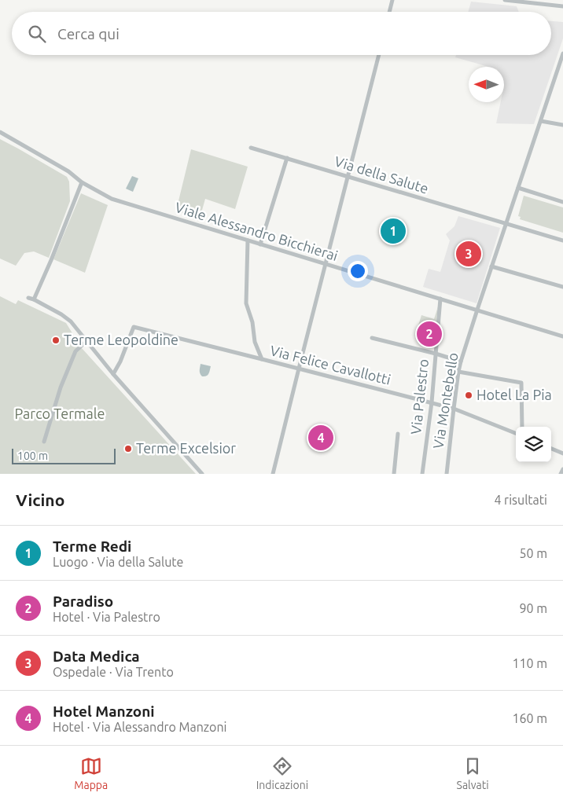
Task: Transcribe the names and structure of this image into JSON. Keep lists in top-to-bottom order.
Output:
{
  "streets": {
    "street": [
      "Via della Salute",
      "Viale Alessandro Bicchierai",
      "Via Felice Cavallotti",
      "Via Palestro",
      "Via Montebello"
    ]
  },
  "crossings": [
    ["Via della Salute", "Via Montebello"],
    ["Viale Alessandro Bicchierai", "Via Palestro"],
    ["Viale Alessandro Bicchierai", "Via Montebello"],
    ["Via Felice Cavallotti", "Via Palestro"],
    ["Via Felice Cavallotti", "Via Montebello"]
  ],
  "parks": ["Parco Termale"],
  "places": ["Terme Leopoldine", "Hotel La Pia", "Terme Excelsior"],
  "scale_bar": "100 m",
  "north": "left",
  "page": {
    "search": "Cerca qui",
    "pins": [
      "1",
      "3",
      "2",
      "4"
    ],
    "scale": "100 m",
    "heading": ["Vicino", "4 risultati"],
    "list": [
      {
        "mark": "1",
        "name": "Terme Redi",
        "note": "Luogo · Via della Salute",
        "value": "50 m"
      },
      {
        "mark": "2",
        "name": "Paradiso",
        "note": "Hotel · Via Palestro",
        "value": "90 m"
      },
      {
        "mark": "3",
        "name": "Data Medica",
        "note": "Ospedale · Via Trento",
        "value": "110 m"
      },
      {
        "mark": "4",
        "name": "Hotel Manzoni",
        "note": "Hotel · Via Alessandro Manzoni",
        "value": "160 m"
      }
    ],
    "nav": ["Mappa", "Indicazioni", "Salvati"]
  }
}
